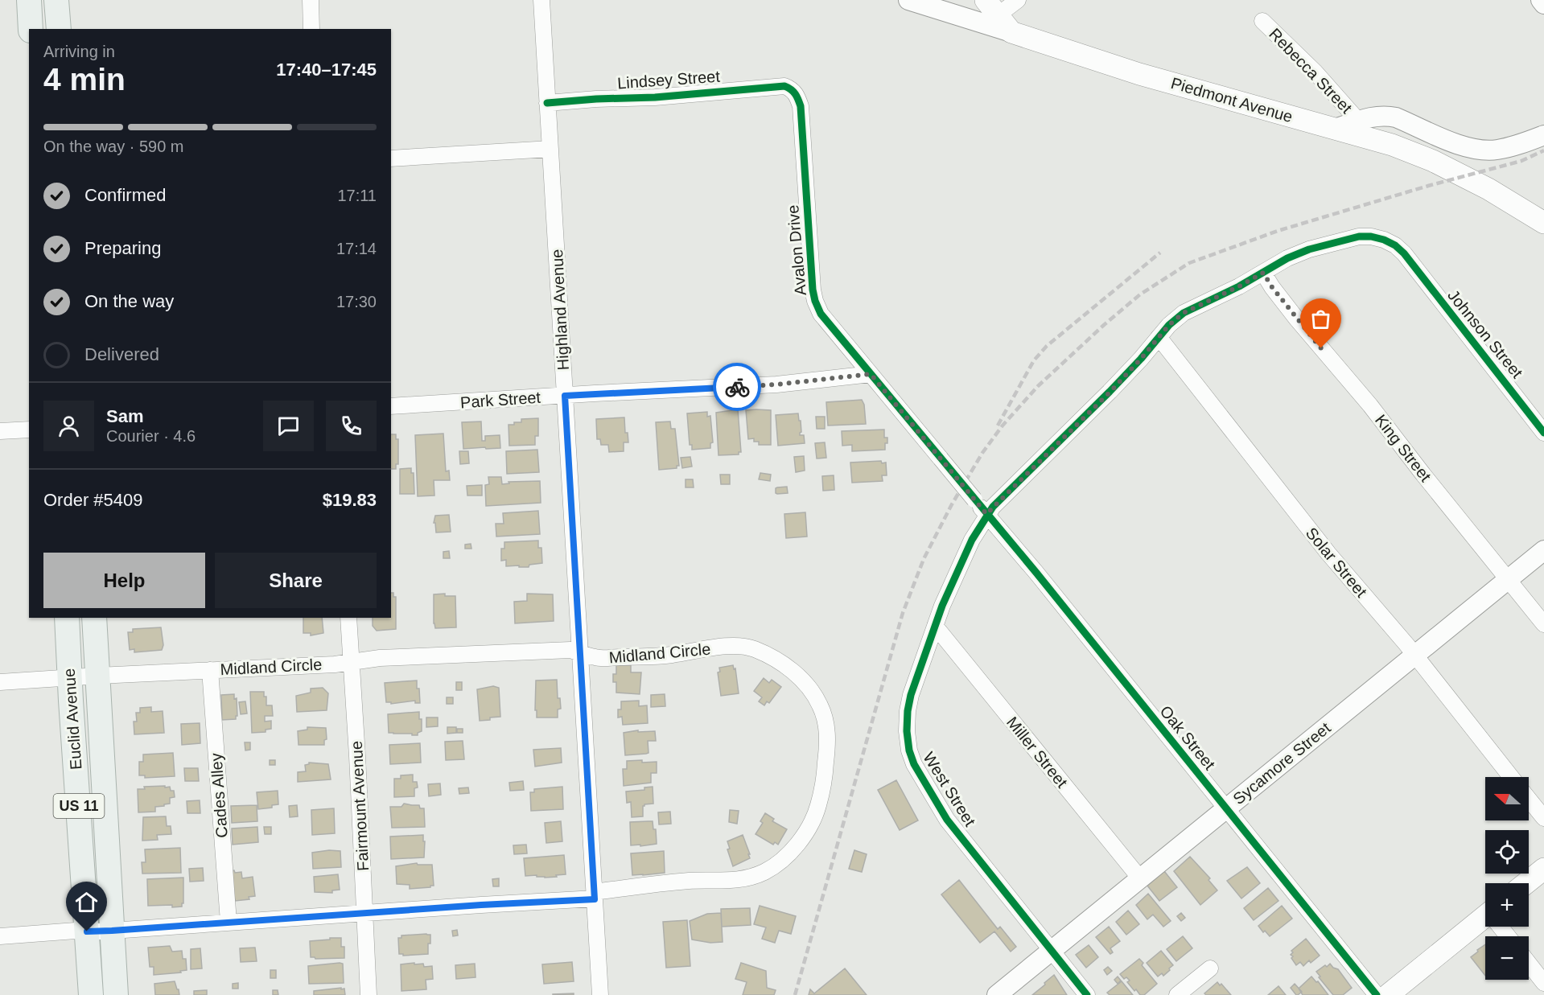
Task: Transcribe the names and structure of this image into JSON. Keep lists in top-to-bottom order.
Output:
{
  "streets": {
    "main road": ["Piedmont Avenue", "Euclid Avenue", "US 11"],
    "street": [
      "Rebecca Street",
      "Lindsey Street",
      "Avalon Drive",
      "Highland Avenue",
      "Johnson Street",
      "Park Street",
      "King Street",
      "Solar Street",
      "Midland Circle",
      "Oak Street",
      "Miller Street",
      "Sycamore Street",
      "West Street",
      "Cades Alley",
      "Fairmount Avenue"
    ]
  },
  "crossings": [
    ["Lindsey Street", "Avalon Drive"],
    ["Lindsey Street", "Highland Avenue"],
    ["Avalon Drive", "Park Street"],
    ["Avalon Drive", "Oak Street"],
    ["Highland Avenue", "Park Street"],
    ["Highland Avenue", "Midland Circle"],
    ["Johnson Street", "King Street"],
    ["Johnson Street", "Solar Street"],
    ["Johnson Street", "West Street"],
    ["King Street", "Sycamore Street"],
    ["Solar Street", "Sycamore Street"],
    ["Solar Street", "West Street"],
    ["Midland Circle", "Euclid Avenue"],
    ["Midland Circle", "Cades Alley"],
    ["Midland Circle", "Fairmount Avenue"],
    ["Oak Street", "Sycamore Street"],
    ["Oak Street", "West Street"],
    ["Miller Street", "Sycamore Street"],
    ["Miller Street", "West Street"],
    ["Sycamore Street", "West Street"]
  ],
  "north": "left",
  "page": {
    "heading": ["4 min", "Arriving in", "17:40–17:45"],
    "panel": [
      "Sam",
      "Courier · 4.6",
      "Order #5409",
      "$19.83"
    ],
    "bar": "On the way · 590 m",
    "list": [
      ["Confirmed", "17:11"],
      ["Preparing", "17:14"],
      ["On the way", "17:30"],
      "Delivered"
    ],
    "buttons": ["Help", "Share"],
    "map_buttons": ["+", "−"]
  }
}
